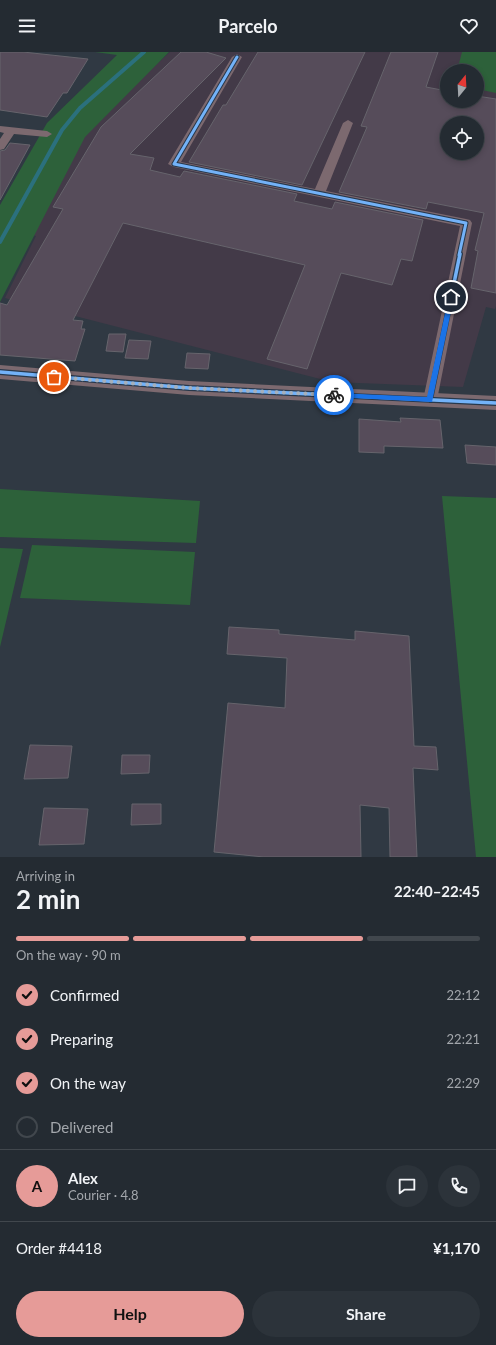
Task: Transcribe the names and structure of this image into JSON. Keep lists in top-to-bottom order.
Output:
{
  "north": "top",
  "page": {
    "header": "Parcelo",
    "heading": ["2 min", "Arriving in", "22:40–22:45"],
    "panel": [
      "Alex",
      "Courier · 4.8",
      "Order #4418",
      "¥1,170"
    ],
    "bar": "On the way · 90 m",
    "list": [
      ["Confirmed", "22:12"],
      ["Preparing", "22:21"],
      ["On the way", "22:29"],
      "Delivered"
    ],
    "round": "A",
    "buttons": ["Help", "Share"]
  }
}
